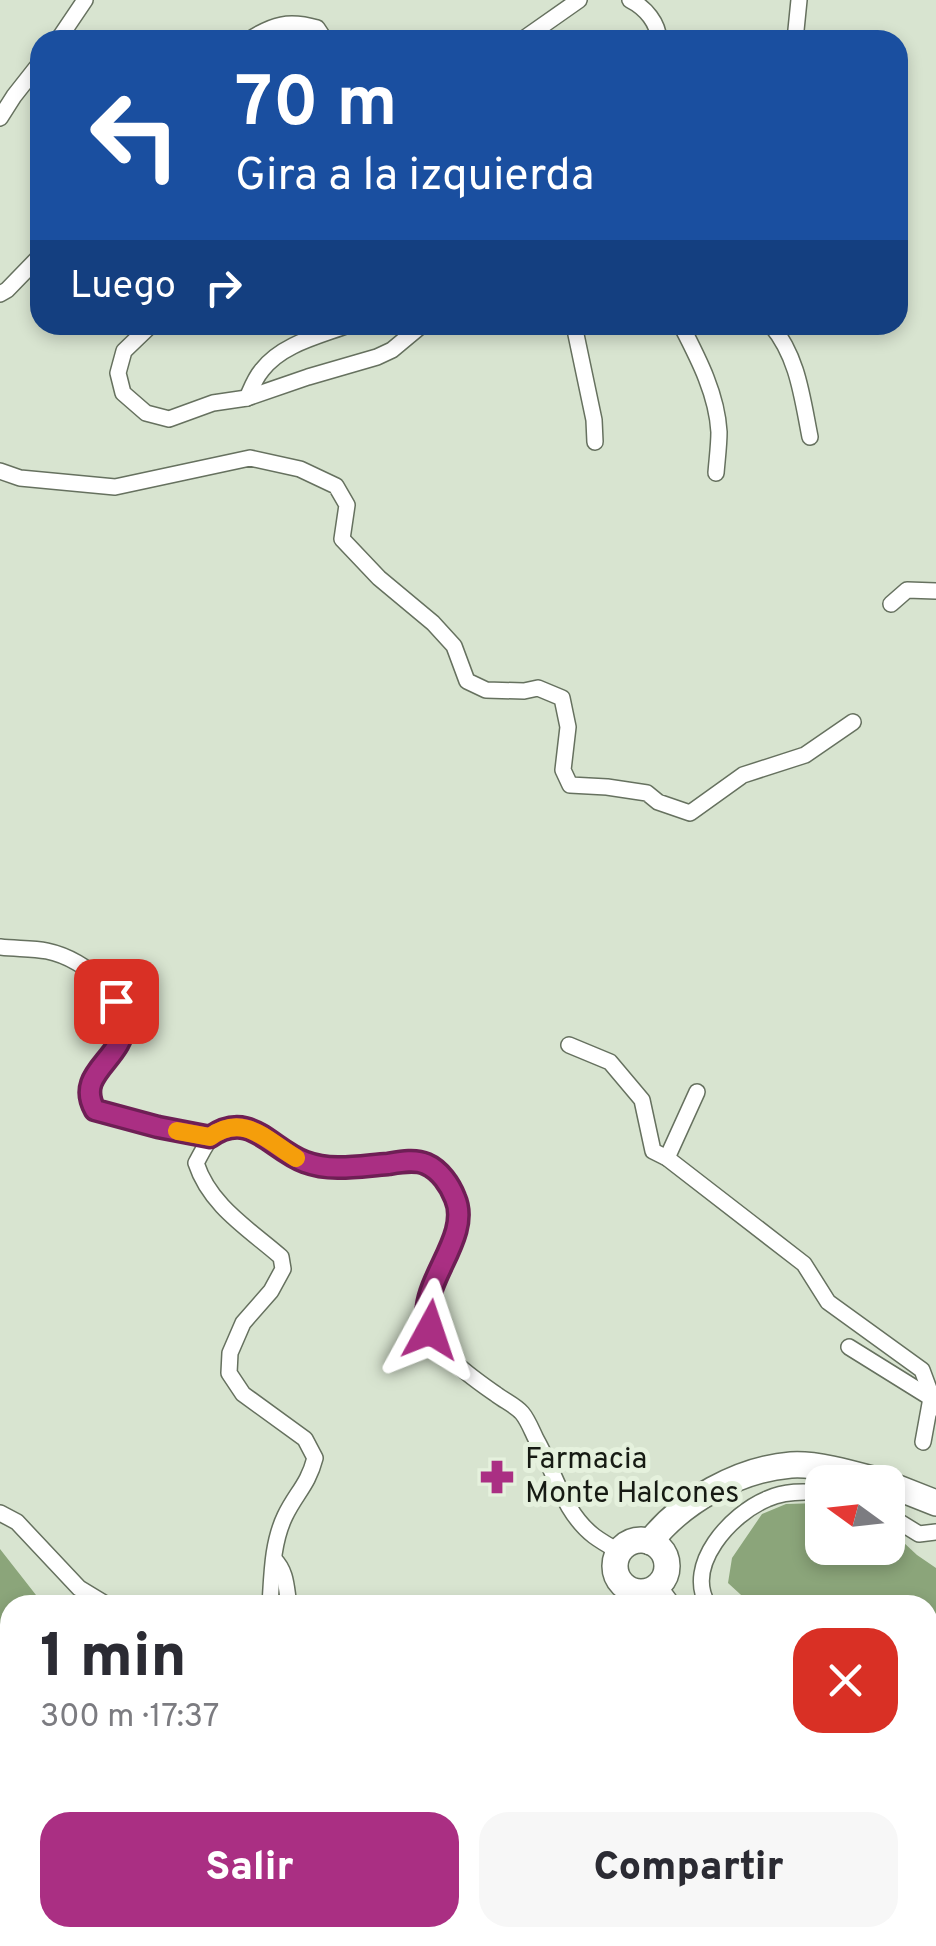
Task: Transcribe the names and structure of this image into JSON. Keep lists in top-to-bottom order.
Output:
{
  "places": {
    "pharmacy": ["Farmacia Monte Halcones"]
  },
  "north": "left",
  "page": {
    "turn": ["70 m", "Gira a la izquierda"],
    "then": "Luego",
    "heading": ["1 min", "300 m · 17:37"],
    "buttons": ["Salir", "Compartir"]
  }
}
